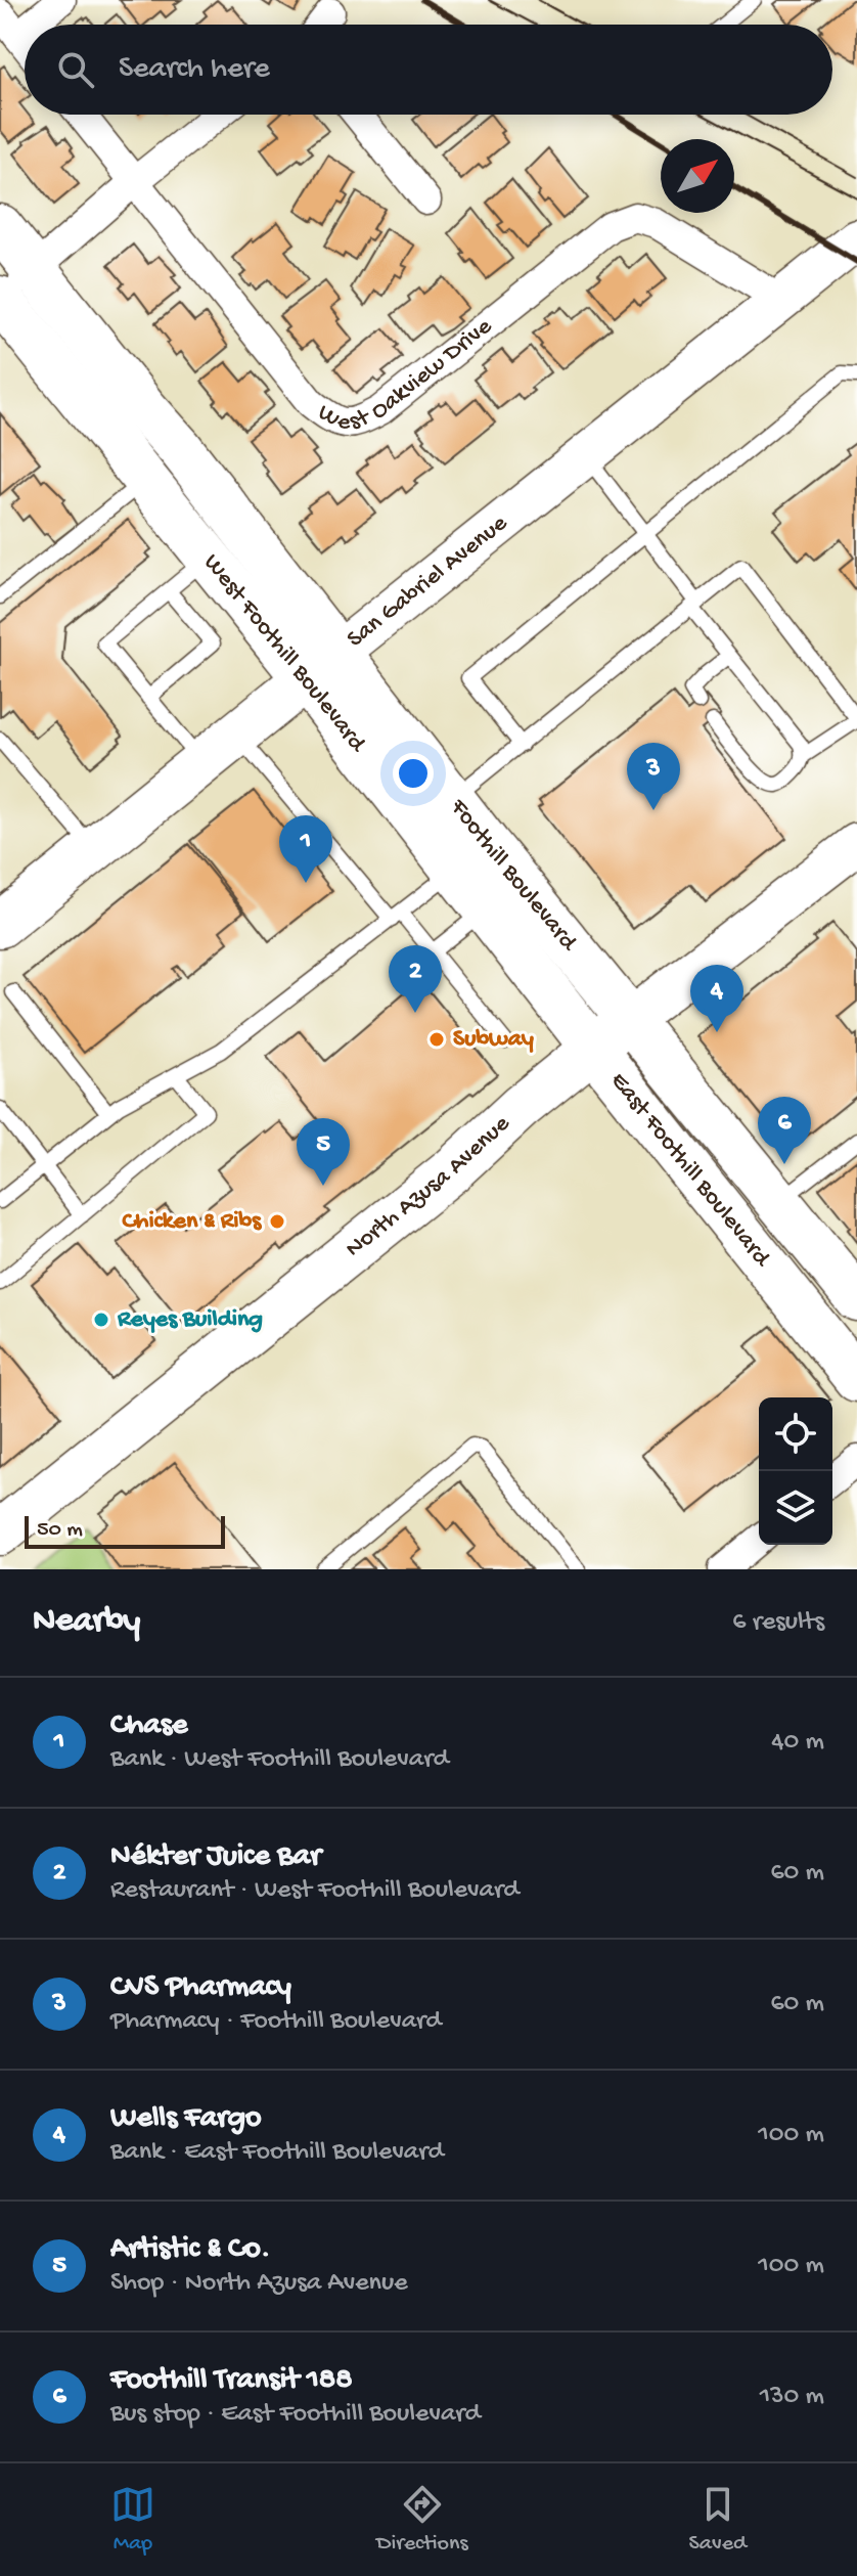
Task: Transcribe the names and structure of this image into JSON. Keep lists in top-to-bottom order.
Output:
{
  "streets": {
    "main road": [
      "San Gabriel Avenue",
      "West Foothill Boulevard",
      "Foothill Boulevard",
      "East Foothill Boulevard",
      "North Azusa Avenue"
    ],
    "street": ["West Oakview Drive"]
  },
  "crossings": [
    ["West Oakview Drive", "San Gabriel Avenue"],
    ["San Gabriel Avenue", "West Foothill Boulevard"],
    ["San Gabriel Avenue", "Foothill Boulevard"],
    ["West Foothill Boulevard", "Foothill Boulevard"],
    ["West Foothill Boulevard", "East Foothill Boulevard"],
    ["West Foothill Boulevard", "North Azusa Avenue"],
    ["Foothill Boulevard", "East Foothill Boulevard"],
    ["Foothill Boulevard", "North Azusa Avenue"],
    ["East Foothill Boulevard", "North Azusa Avenue"]
  ],
  "places": ["Subway", "Chicken & Ribs", "Reyes Building"],
  "scale_bar": "50 m",
  "north": "top right",
  "page": {
    "search": "Search here",
    "pins": [
      "3",
      "1",
      "2",
      "4",
      "6",
      "5"
    ],
    "scale": "50 m",
    "heading": ["Nearby", "6 results"],
    "list": [
      {
        "mark": "1",
        "name": "Chase",
        "note": "Bank · West Foothill Boulevard",
        "value": "40 m"
      },
      {
        "mark": "2",
        "name": "Nékter Juice Bar",
        "note": "Restaurant · West Foothill Boulevard",
        "value": "60 m"
      },
      {
        "mark": "3",
        "name": "CVS Pharmacy",
        "note": "Pharmacy · Foothill Boulevard",
        "value": "60 m"
      },
      {
        "mark": "4",
        "name": "Wells Fargo",
        "note": "Bank · East Foothill Boulevard",
        "value": "100 m"
      },
      {
        "mark": "5",
        "name": "Artistic & Co.",
        "note": "Shop · North Azusa Avenue",
        "value": "100 m"
      },
      {
        "mark": "6",
        "name": "Foothill Transit 188",
        "note": "Bus stop · East Foothill Boulevard",
        "value": "130 m"
      }
    ],
    "nav": ["Map", "Directions", "Saved"]
  }
}
